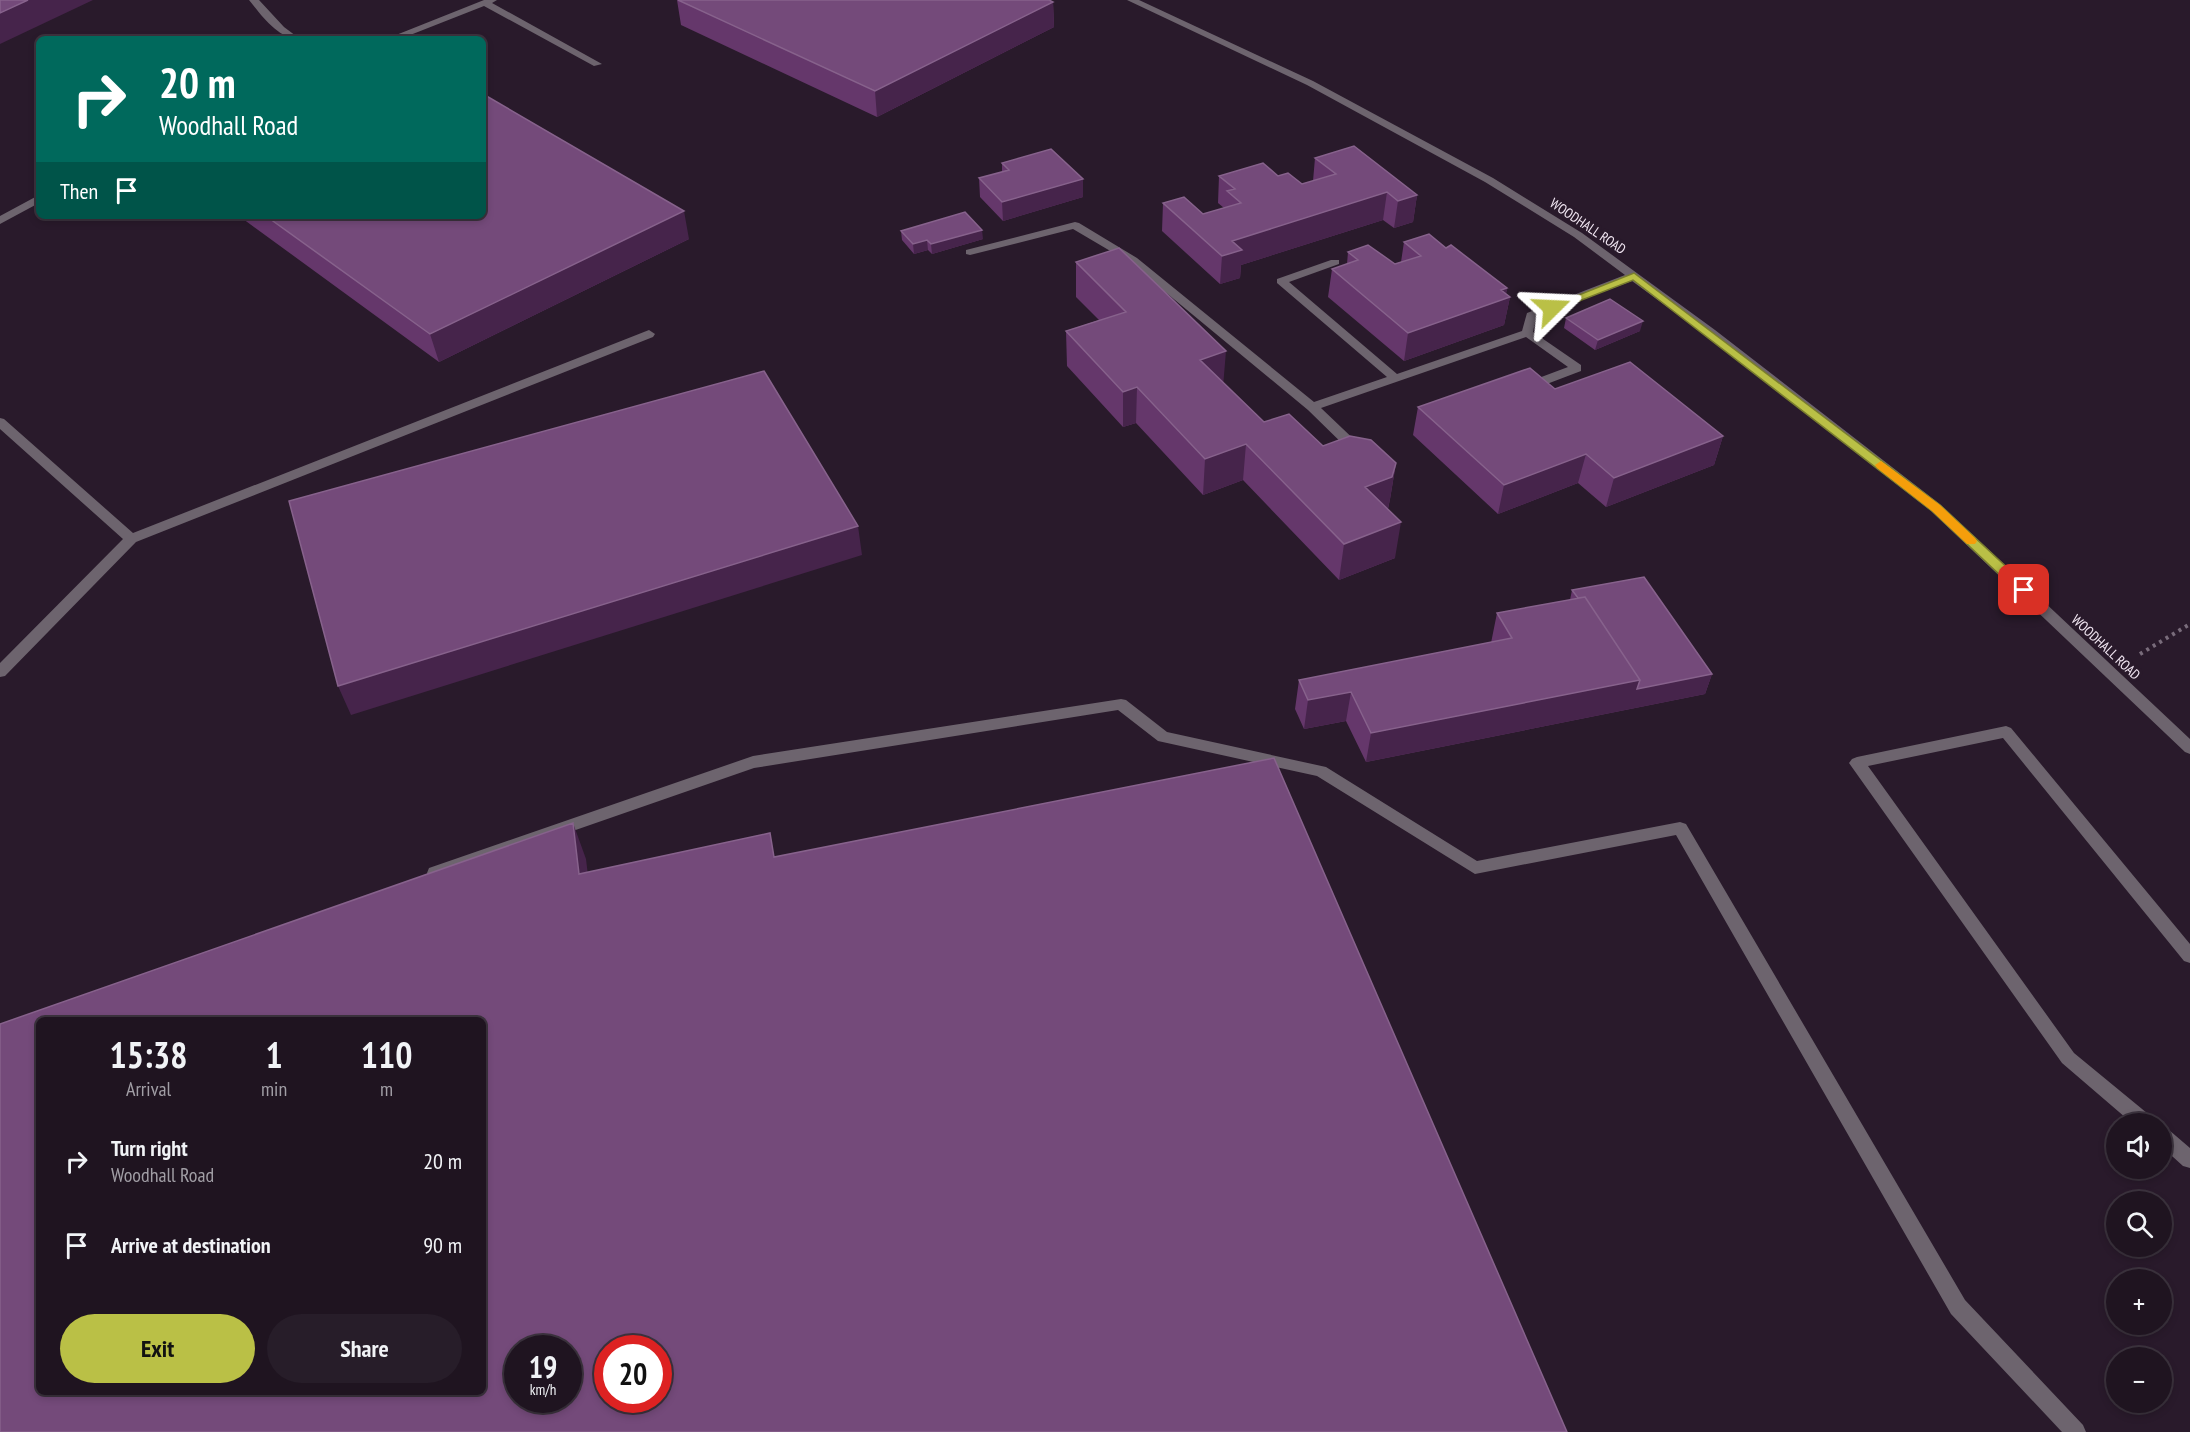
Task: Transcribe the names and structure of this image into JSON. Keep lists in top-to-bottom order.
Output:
{
  "streets": {
    "street": ["WOODHALL ROAD"]
  },
  "page": {
    "turn": ["20 m", "Woodhall Road"],
    "then": "Then",
    "eta": [
      "15:38",
      "Arrival",
      "1",
      "min",
      "110",
      "m"
    ],
    "map_buttons": ["+", "−"],
    "list": [
      {
        "name": "Turn right",
        "note": "Woodhall Road",
        "value": "20 m"
      },
      {
        "name": "Arrive at destination",
        "value": "90 m"
      }
    ],
    "buttons": ["Exit", "Share"],
    "speed": "19 km/h",
    "limit": "20"
  }
}
